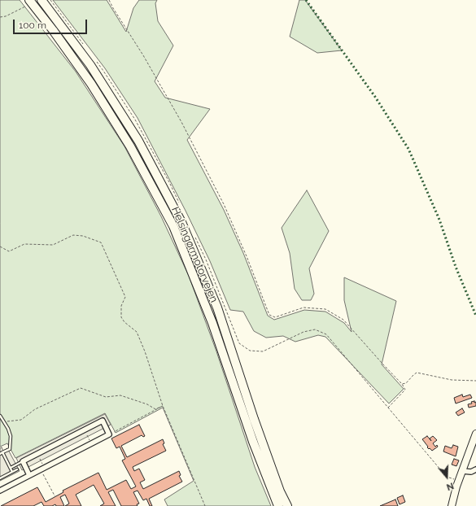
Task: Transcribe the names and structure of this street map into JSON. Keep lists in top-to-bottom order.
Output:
{
  "streets": {
    "highway": ["Helsingørmotorvejen"]
  },
  "scale_bar": "100 m",
  "north": "bottom"
}
